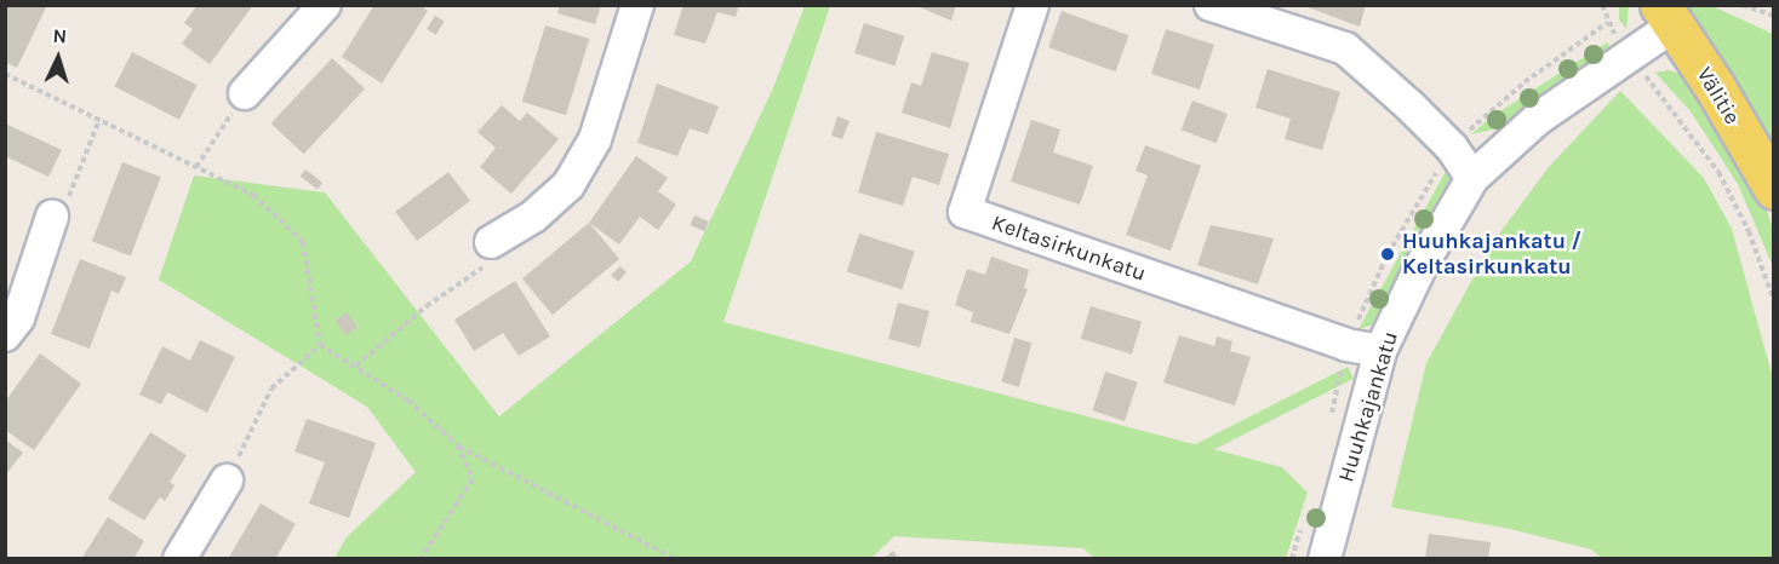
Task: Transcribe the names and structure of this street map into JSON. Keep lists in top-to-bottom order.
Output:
{
  "streets": {
    "main road": ["Välitie"],
    "street": ["Keltasirkunkatu", "Huuhkajankatu"]
  },
  "crossings": [
    ["Välitie", "Huuhkajankatu"],
    ["Keltasirkunkatu", "Huuhkajankatu"]
  ],
  "places": ["Huuhkajankatu / Keltasirkunkatu"],
  "north": "top"
}
